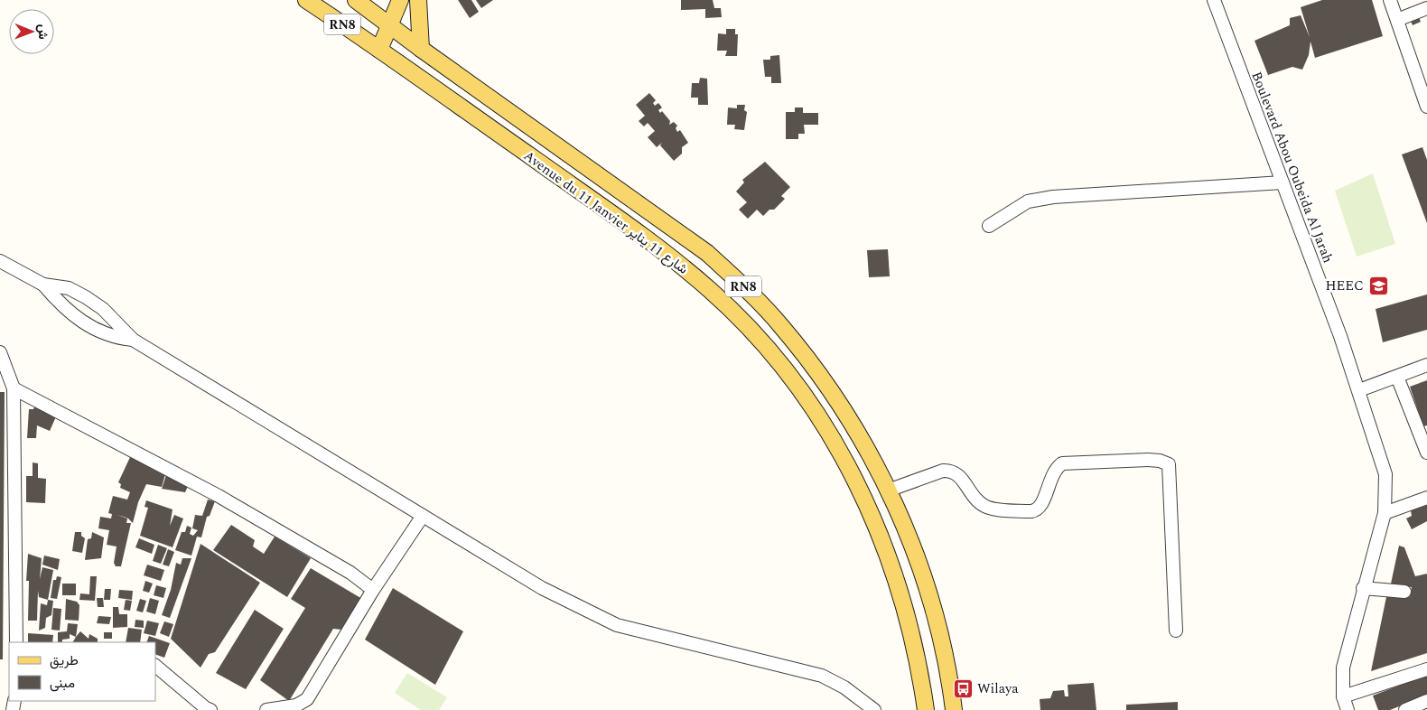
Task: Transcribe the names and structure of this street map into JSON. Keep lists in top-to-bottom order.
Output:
{
  "streets": {
    "main road": ["RN8", "Avenue du 11 Janvier شارع 11 يناير"],
    "street": ["Boulevard Abou Oubeida Al Jarah"]
  },
  "places": {
    "school or university": ["HEEC"],
    "bus stop": ["Wilaya"]
  },
  "legend": ["طريق", "مبنى"],
  "north": "right"
}
